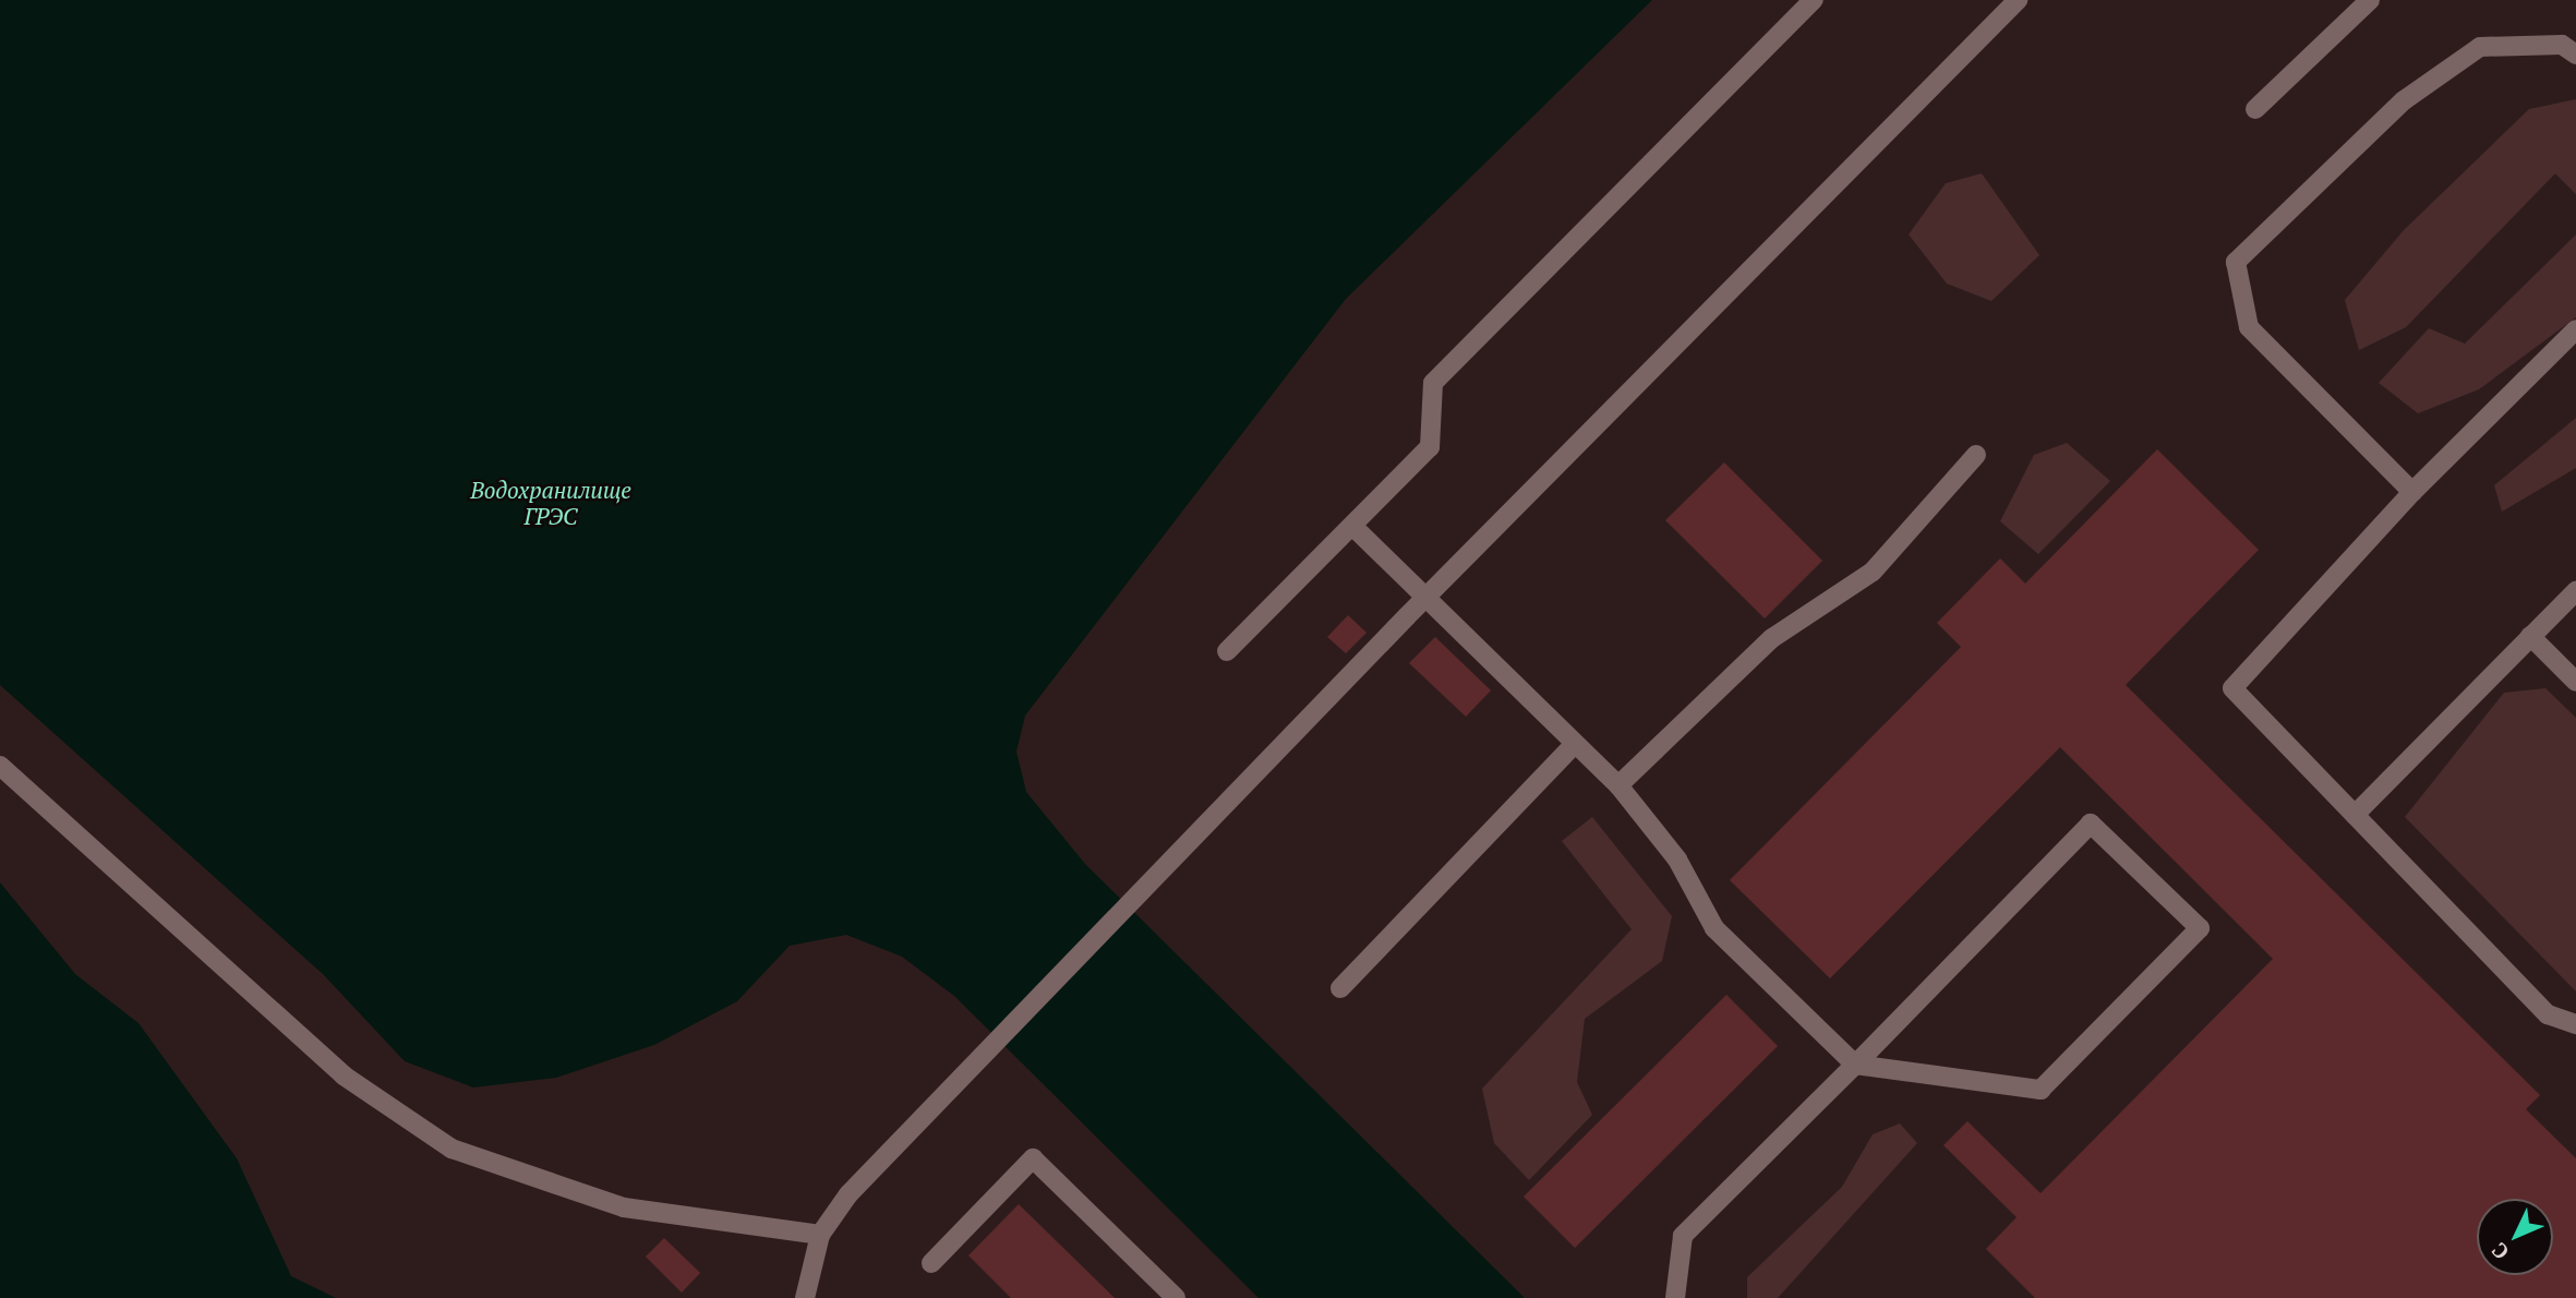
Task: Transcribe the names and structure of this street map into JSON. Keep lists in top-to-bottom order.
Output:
{
  "water": ["Водохранилище ГРЭС"],
  "north": "bottom left"
}
